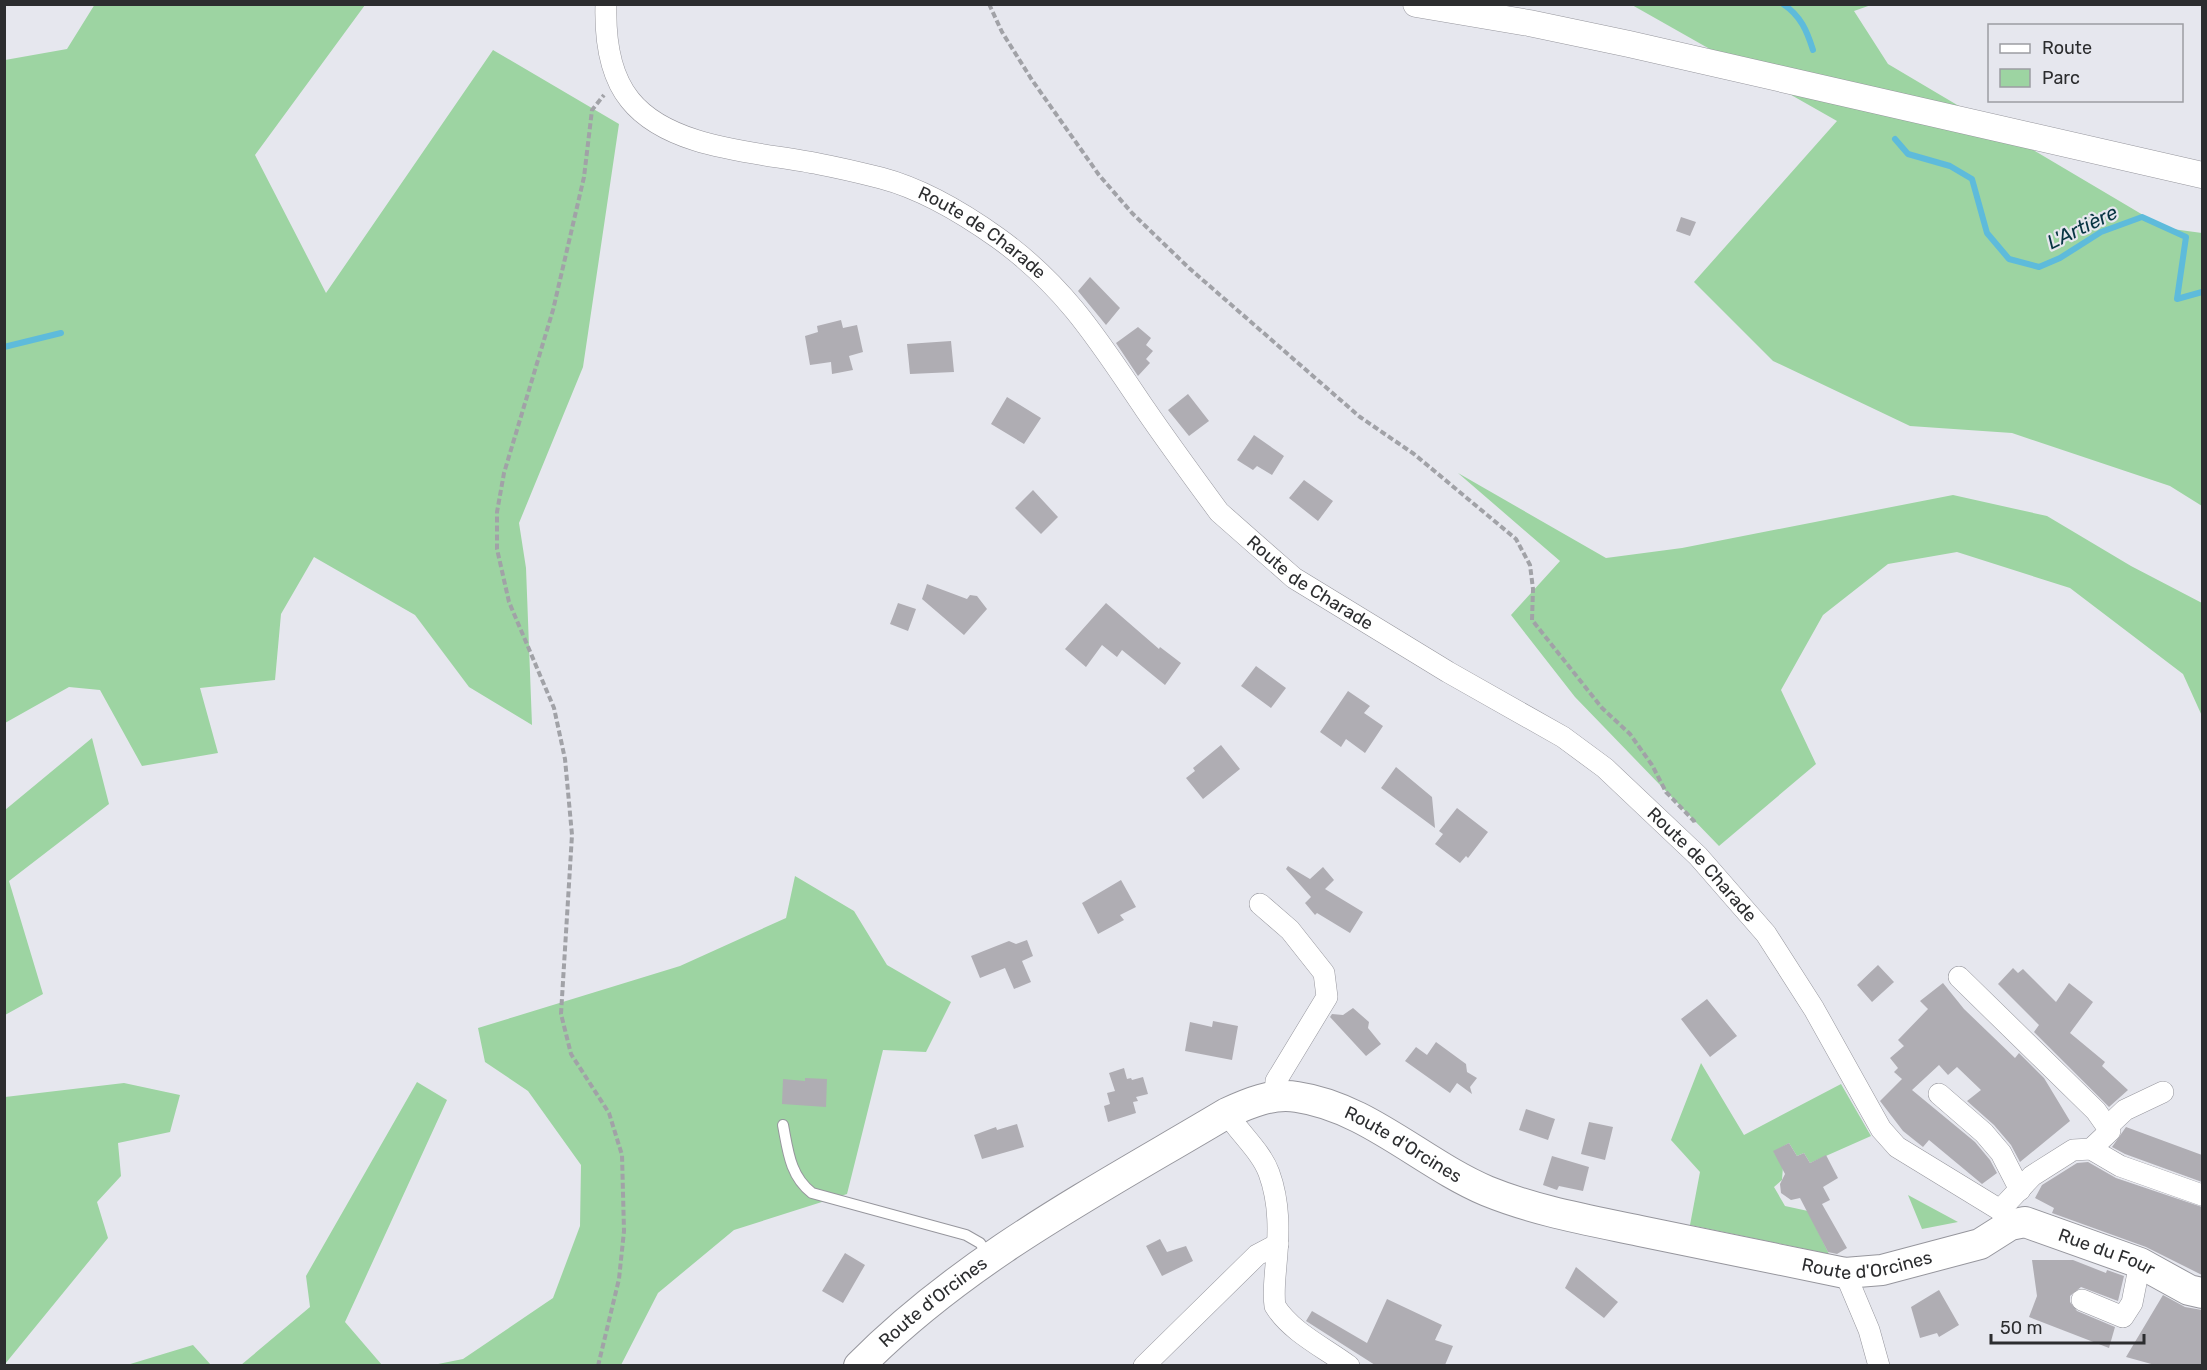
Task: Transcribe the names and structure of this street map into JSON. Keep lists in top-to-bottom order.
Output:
{
  "streets": {
    "main road": ["Route d'Orcines", "Rue du Four"],
    "street": ["Route de Charade"]
  },
  "crossings": [
    ["Route de Charade", "Route d'Orcines"],
    ["Route de Charade", "Rue du Four"],
    ["Route d'Orcines", "Rue du Four"]
  ],
  "water": ["L'Artière"],
  "legend": ["Route", "Parc"],
  "scale_bar": "50 m"
}
